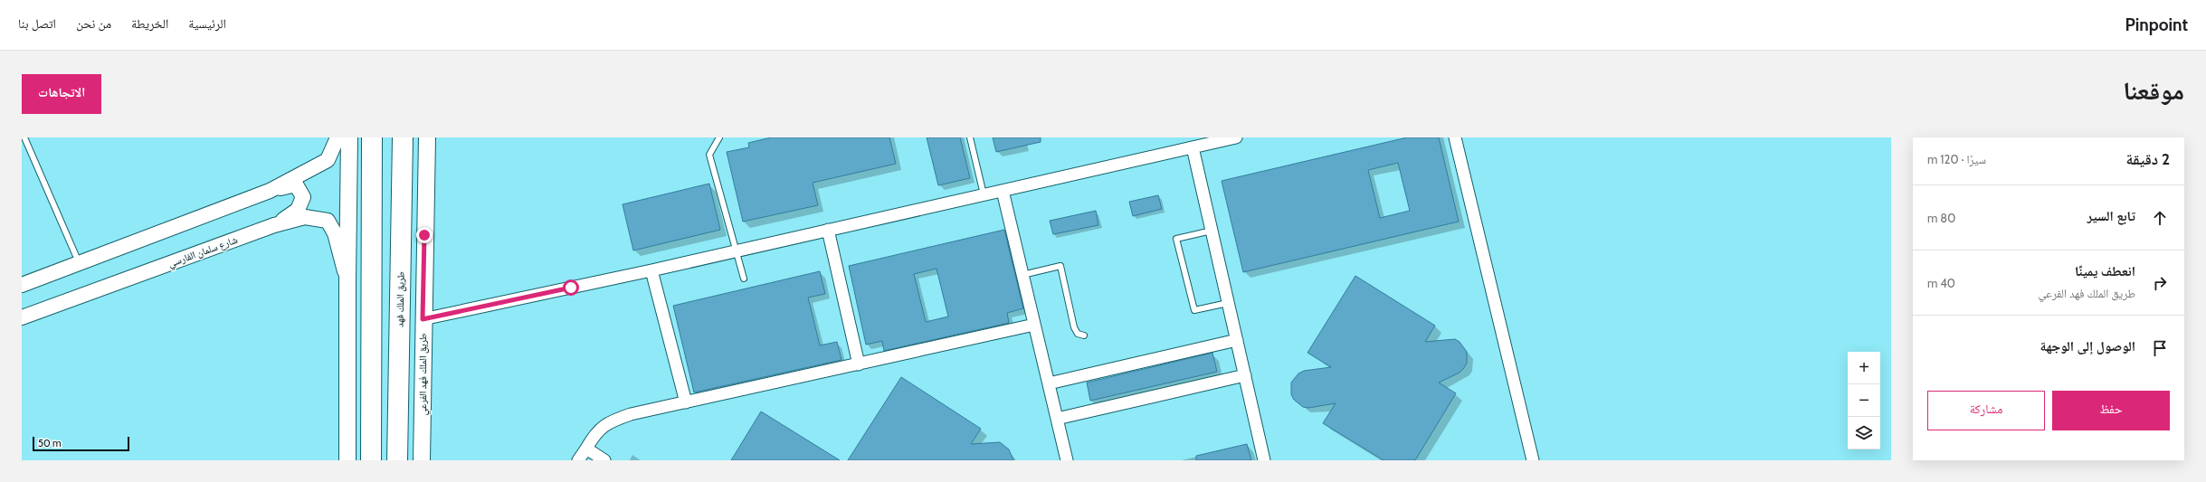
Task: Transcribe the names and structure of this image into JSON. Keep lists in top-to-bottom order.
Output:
{
  "streets": {
    "highway": ["طريق الملك فهد"],
    "main road": ["طريق الملك فهد الفرعي"],
    "street": ["شارع سلمان الفارسي"]
  },
  "scale_bar": "50 m",
  "page": {
    "header": "Pinpoint",
    "nav": [
      "الرئيسية",
      "الخريطة",
      "من نحن",
      "اتصل بنا"
    ],
    "title": "موقعنا",
    "buttons": [
      "الاتجاهات",
      ["حفظ", "مشاركة"]
    ],
    "heading": ["2 دقيقة", "سيرًا · 120 m"],
    "list": [
      ["تابع السير", "80 m"],
      ["انعطف يمينًا", "طريق الملك فهد الفرعي", "40 m"],
      "الوصول إلى الوجهة"
    ],
    "map_buttons": ["+", "−"],
    "scale": "50 m"
  }
}
